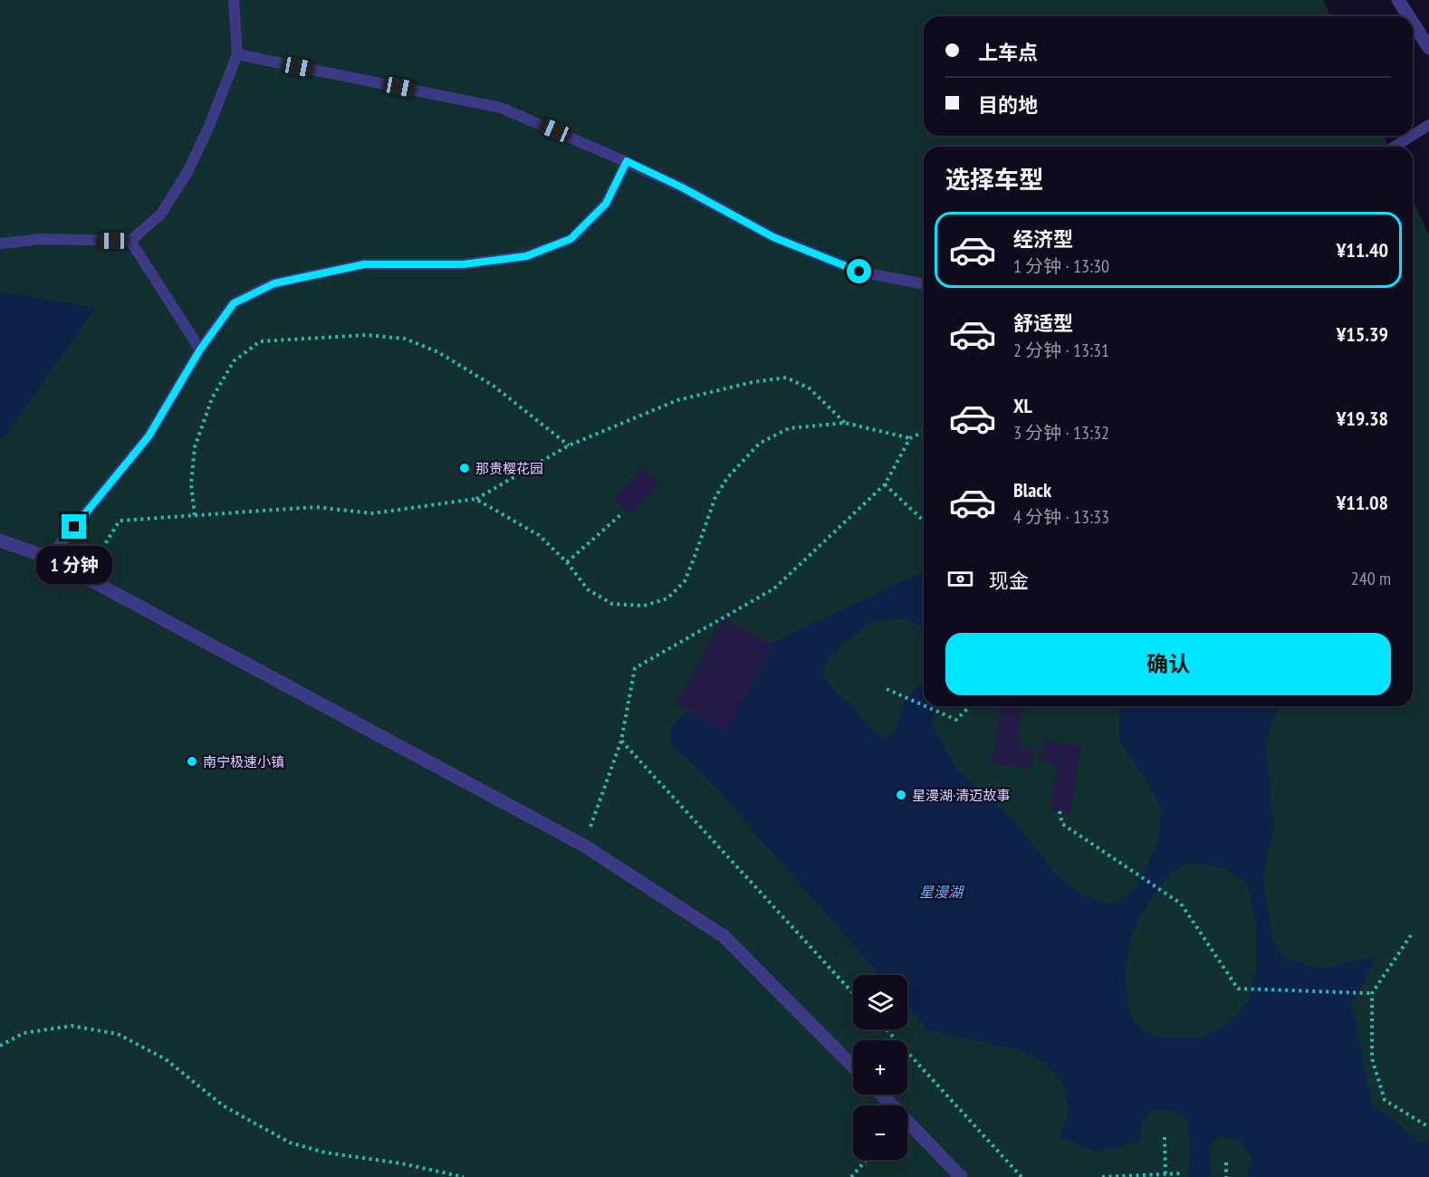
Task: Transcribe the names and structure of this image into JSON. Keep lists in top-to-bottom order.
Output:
{
  "water": ["星漫湖"],
  "places": ["那贵樱花园", "南宁极速小镇", "星漫湖·清迈故事"],
  "page": {
    "banner": ["上车点", "目的地"],
    "heading": "选择车型",
    "list": [
      {
        "name": "经济型",
        "note": "1 分钟 · 13:30",
        "value": "¥11.40"
      },
      {
        "name": "舒适型",
        "note": "2 分钟 · 13:31",
        "value": "¥15.39"
      },
      {
        "name": "XL",
        "note": "3 分钟 · 13:32",
        "value": "¥19.38"
      },
      {
        "name": "Black",
        "note": "4 分钟 · 13:33",
        "value": "¥11.08"
      }
    ],
    "bubble": "1 分钟",
    "pay": ["现金", "240 m"],
    "buttons": "确认",
    "map_buttons": ["+", "−"]
  }
}
